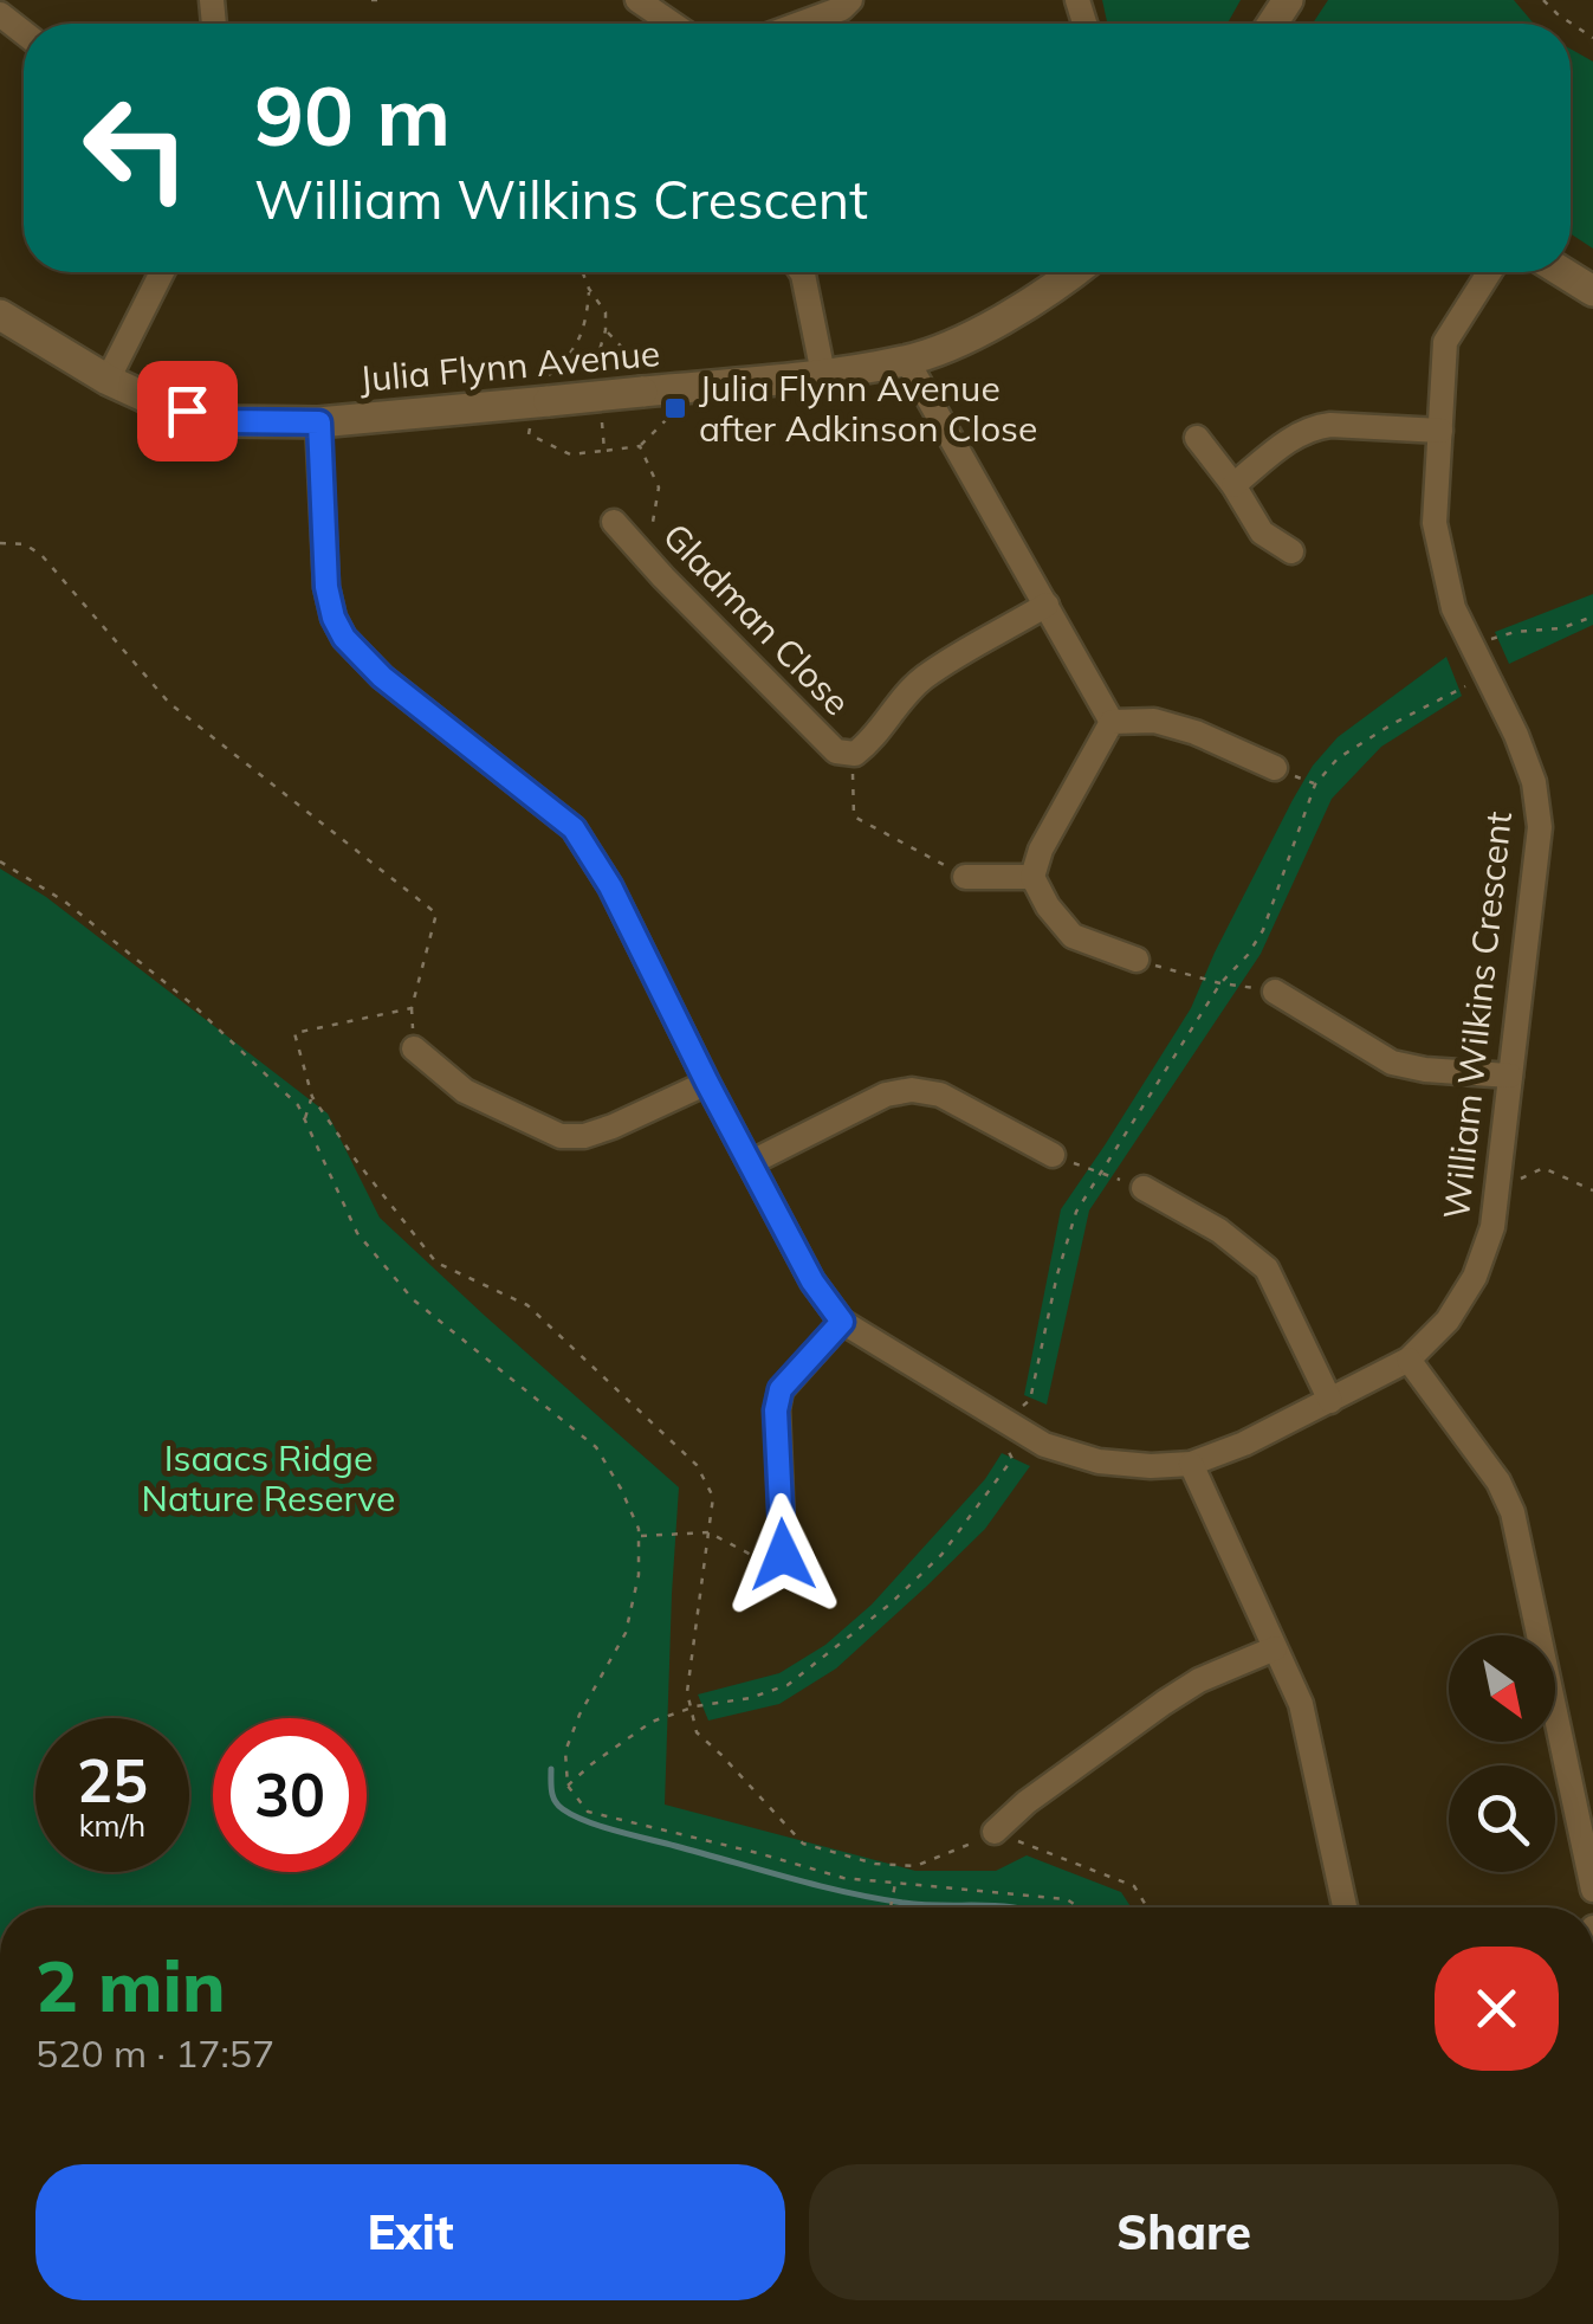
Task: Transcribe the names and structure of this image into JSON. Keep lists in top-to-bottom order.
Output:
{
  "streets": {
    "street": ["Julia Flynn Avenue", "Gladman Close", "William Wilkins Crescent"]
  },
  "crossings": [
    ["Julia Flynn Avenue", "William Wilkins Crescent"]
  ],
  "parks": ["Isaacs Ridge Nature Reserve"],
  "places": {
    "transit": ["Julia Flynn Avenue after Adkinson Close"]
  },
  "north": "bottom right",
  "page": {
    "turn": ["90 m", "William Wilkins Crescent"],
    "speed": "25 km/h",
    "limit": "30",
    "heading": ["2 min", "520 m · 17:57"],
    "buttons": ["Exit", "Share"]
  }
}
